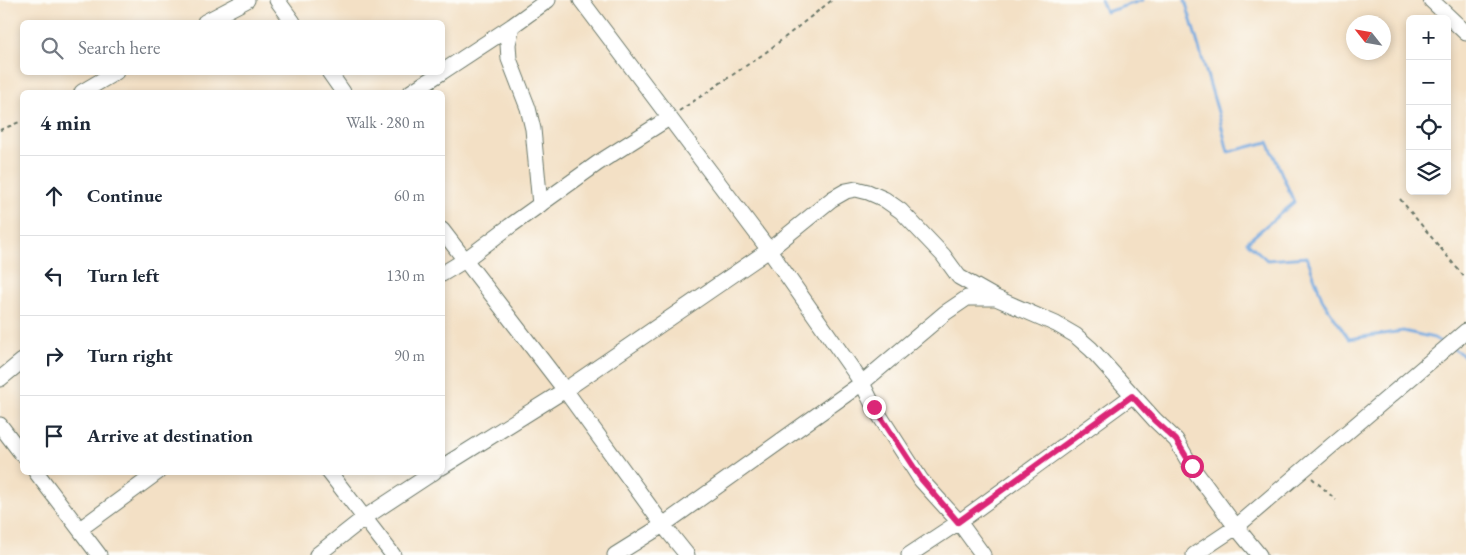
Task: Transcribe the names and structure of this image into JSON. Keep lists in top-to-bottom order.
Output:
{
  "north": "top left",
  "page": {
    "map_buttons": ["+", "−"],
    "search": "Search here",
    "heading": ["4 min", "Walk · 280 m"],
    "list": [
      ["Continue", "60 m"],
      ["Turn left", "130 m"],
      ["Turn right", "90 m"],
      "Arrive at destination"
    ]
  }
}
